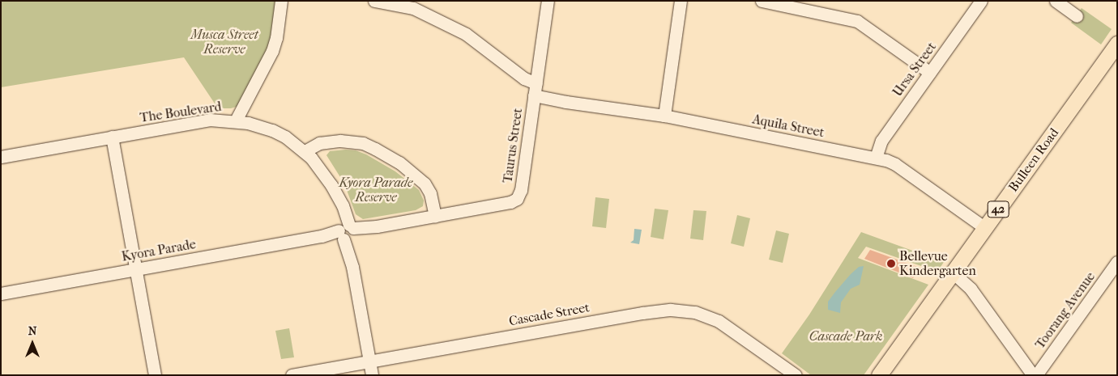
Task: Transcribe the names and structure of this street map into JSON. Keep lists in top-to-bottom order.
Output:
{
  "streets": {
    "main road": ["Bulleen Road", "42"],
    "street": [
      "Ursa Street",
      "The Boulevard",
      "Aquila Street",
      "Taurus Street",
      "Kyora Parade",
      "Toorang Avenue",
      "Cascade Street"
    ]
  },
  "crossings": [
    ["Ursa Street", "Aquila Street"],
    ["The Boulevard", "Taurus Street"],
    ["The Boulevard", "Kyora Parade"],
    ["The Boulevard", "Cascade Street"],
    ["Aquila Street", "Taurus Street"],
    ["Aquila Street", "Bulleen Road"],
    ["Taurus Street", "Kyora Parade"]
  ],
  "parks": ["Musca Street Reserve", "Kyora Parade Reserve", "Cascade Park"],
  "places": ["Bellevue Kindergarten"],
  "north": "top"
}
